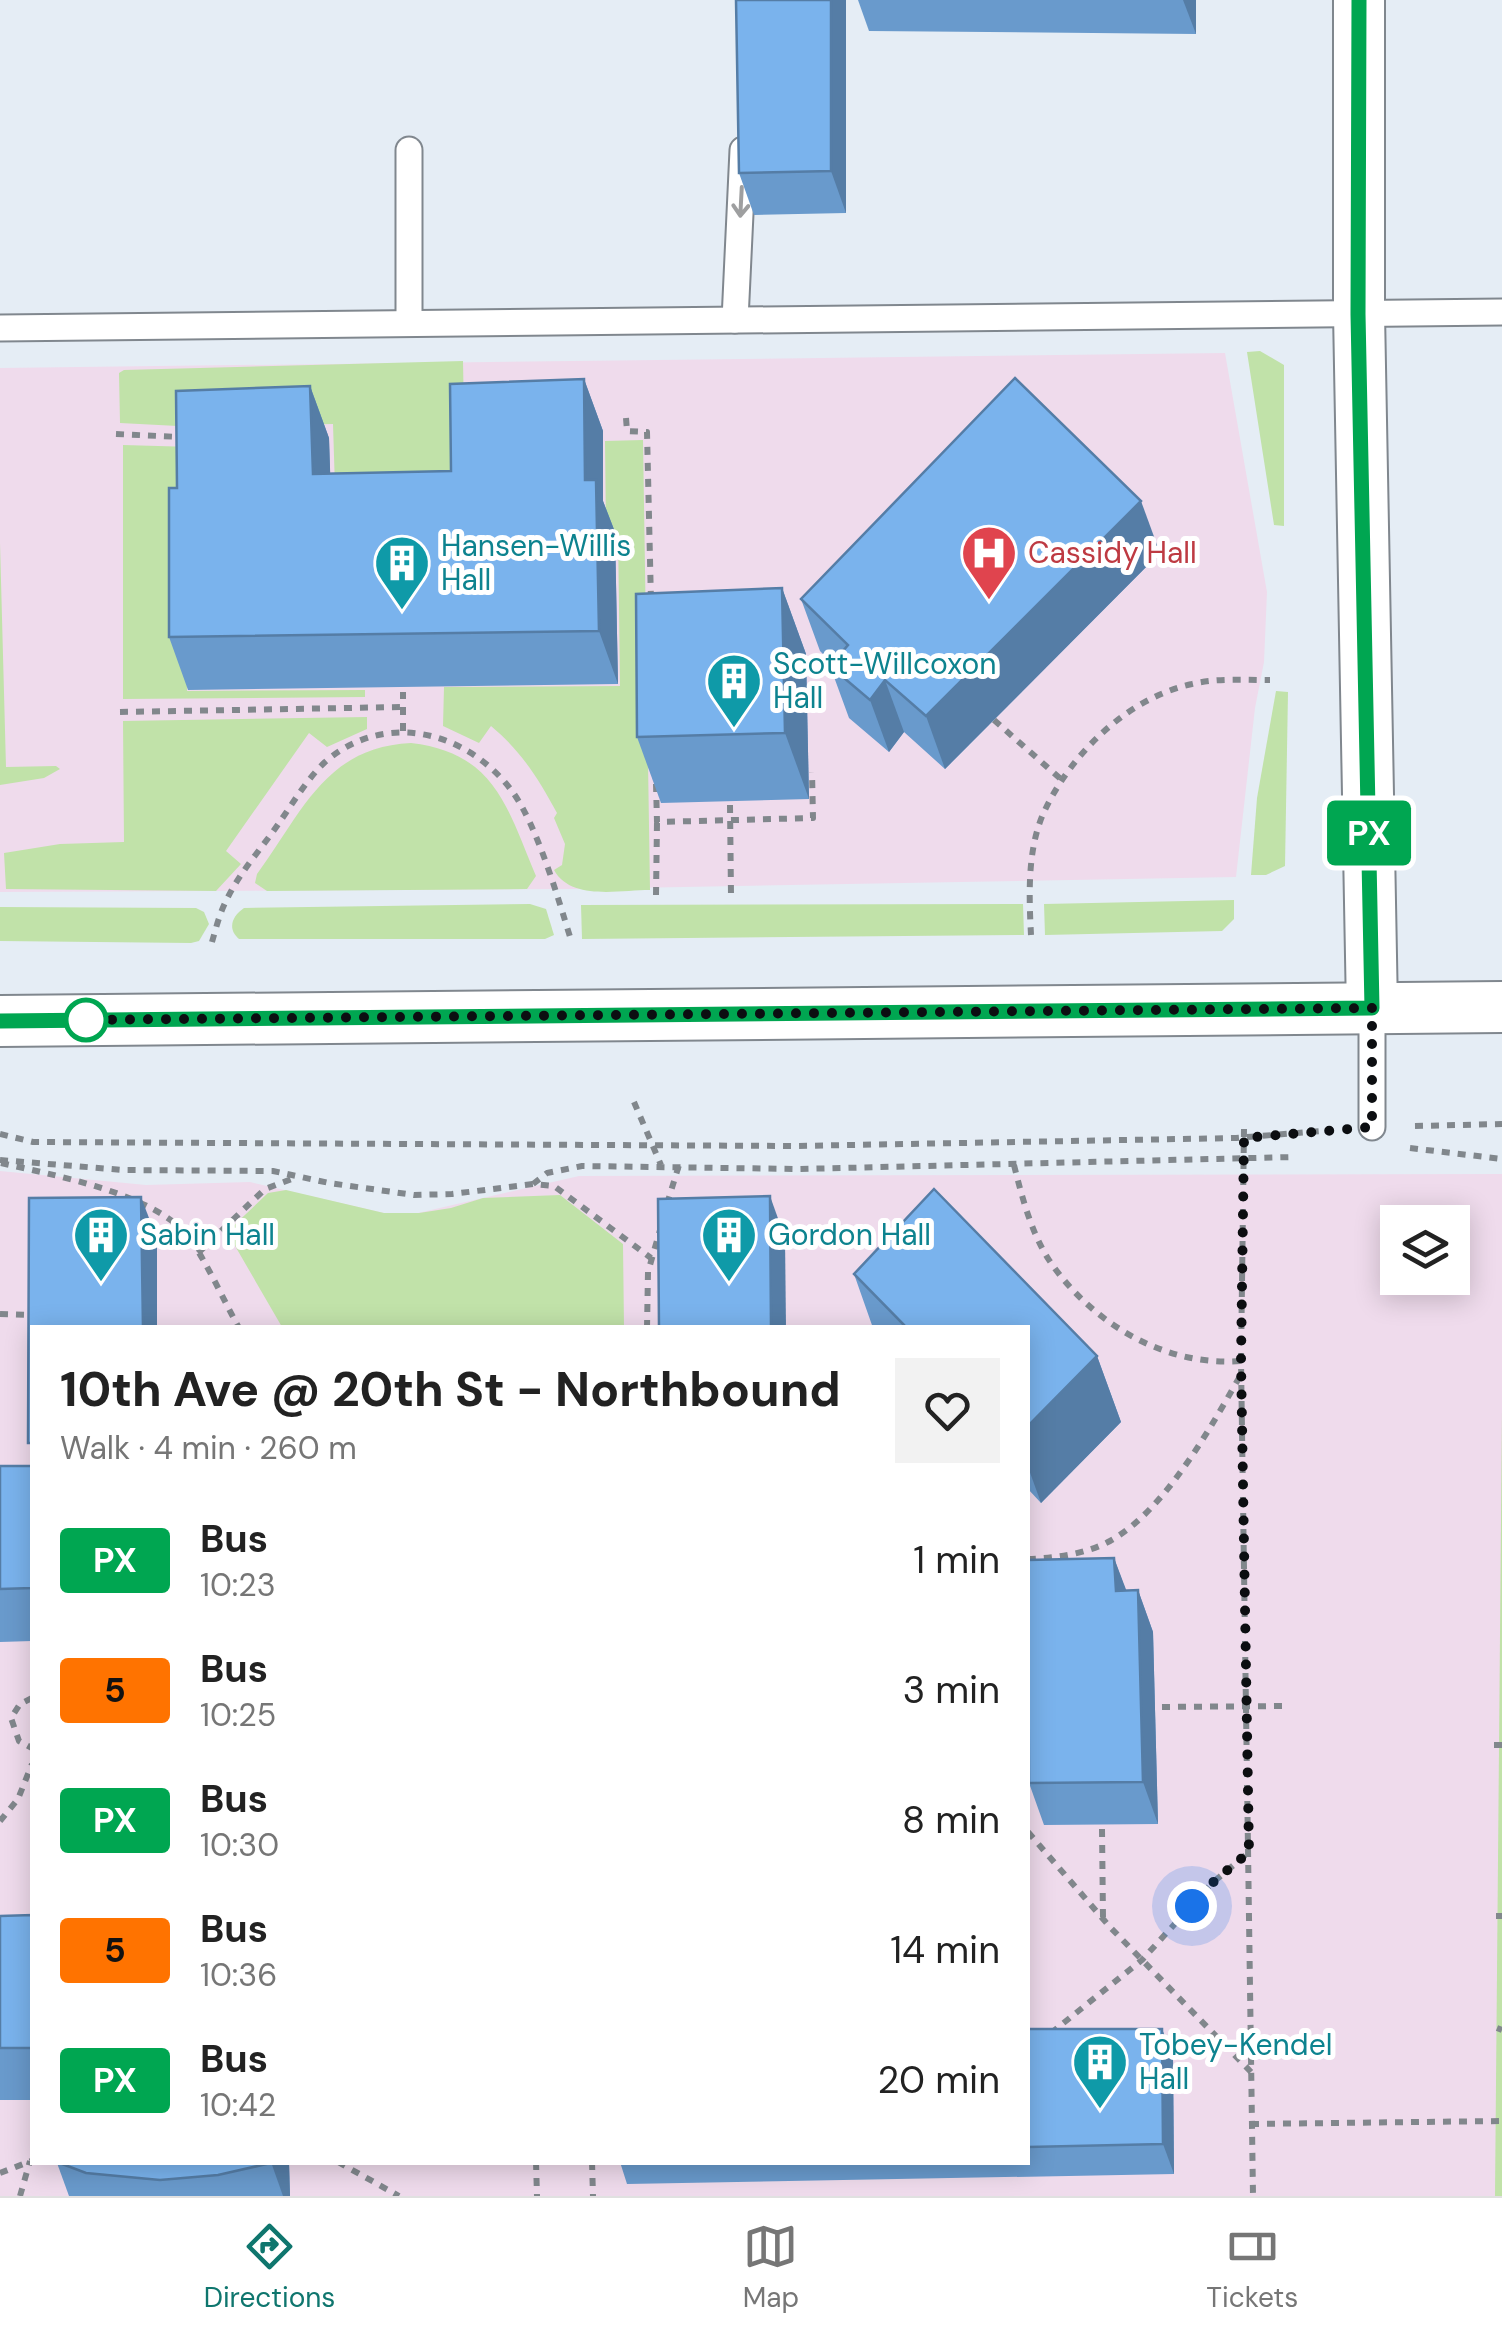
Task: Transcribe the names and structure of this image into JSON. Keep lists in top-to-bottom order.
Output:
{
  "places": {
    "hospital": ["Cassidy Hall"],
    "building": [
      "Hansen-Willis Hall",
      "Scott-Willcoxon Hall",
      "Sabin Hall",
      "Gordon Hall",
      "Tobey-Kendel Hall"
    ]
  },
  "lines": ["bus line PX"],
  "page": {
    "on_map": "PX",
    "heading": ["10th Ave @ 20th St - Northbound", "Walk · 4 min · 260 m"],
    "list": [
      {
        "mark": "PX",
        "name": "Bus",
        "note": "10:23",
        "value": "1 min"
      },
      {
        "mark": "5",
        "name": "Bus",
        "note": "10:25",
        "value": "3 min"
      },
      {
        "mark": "PX",
        "name": "Bus",
        "note": "10:30",
        "value": "8 min"
      },
      {
        "mark": "5",
        "name": "Bus",
        "note": "10:36",
        "value": "14 min"
      },
      {
        "mark": "PX",
        "name": "Bus",
        "note": "10:42",
        "value": "20 min"
      }
    ],
    "tabs": ["Directions", "Map", "Tickets"]
  }
}
